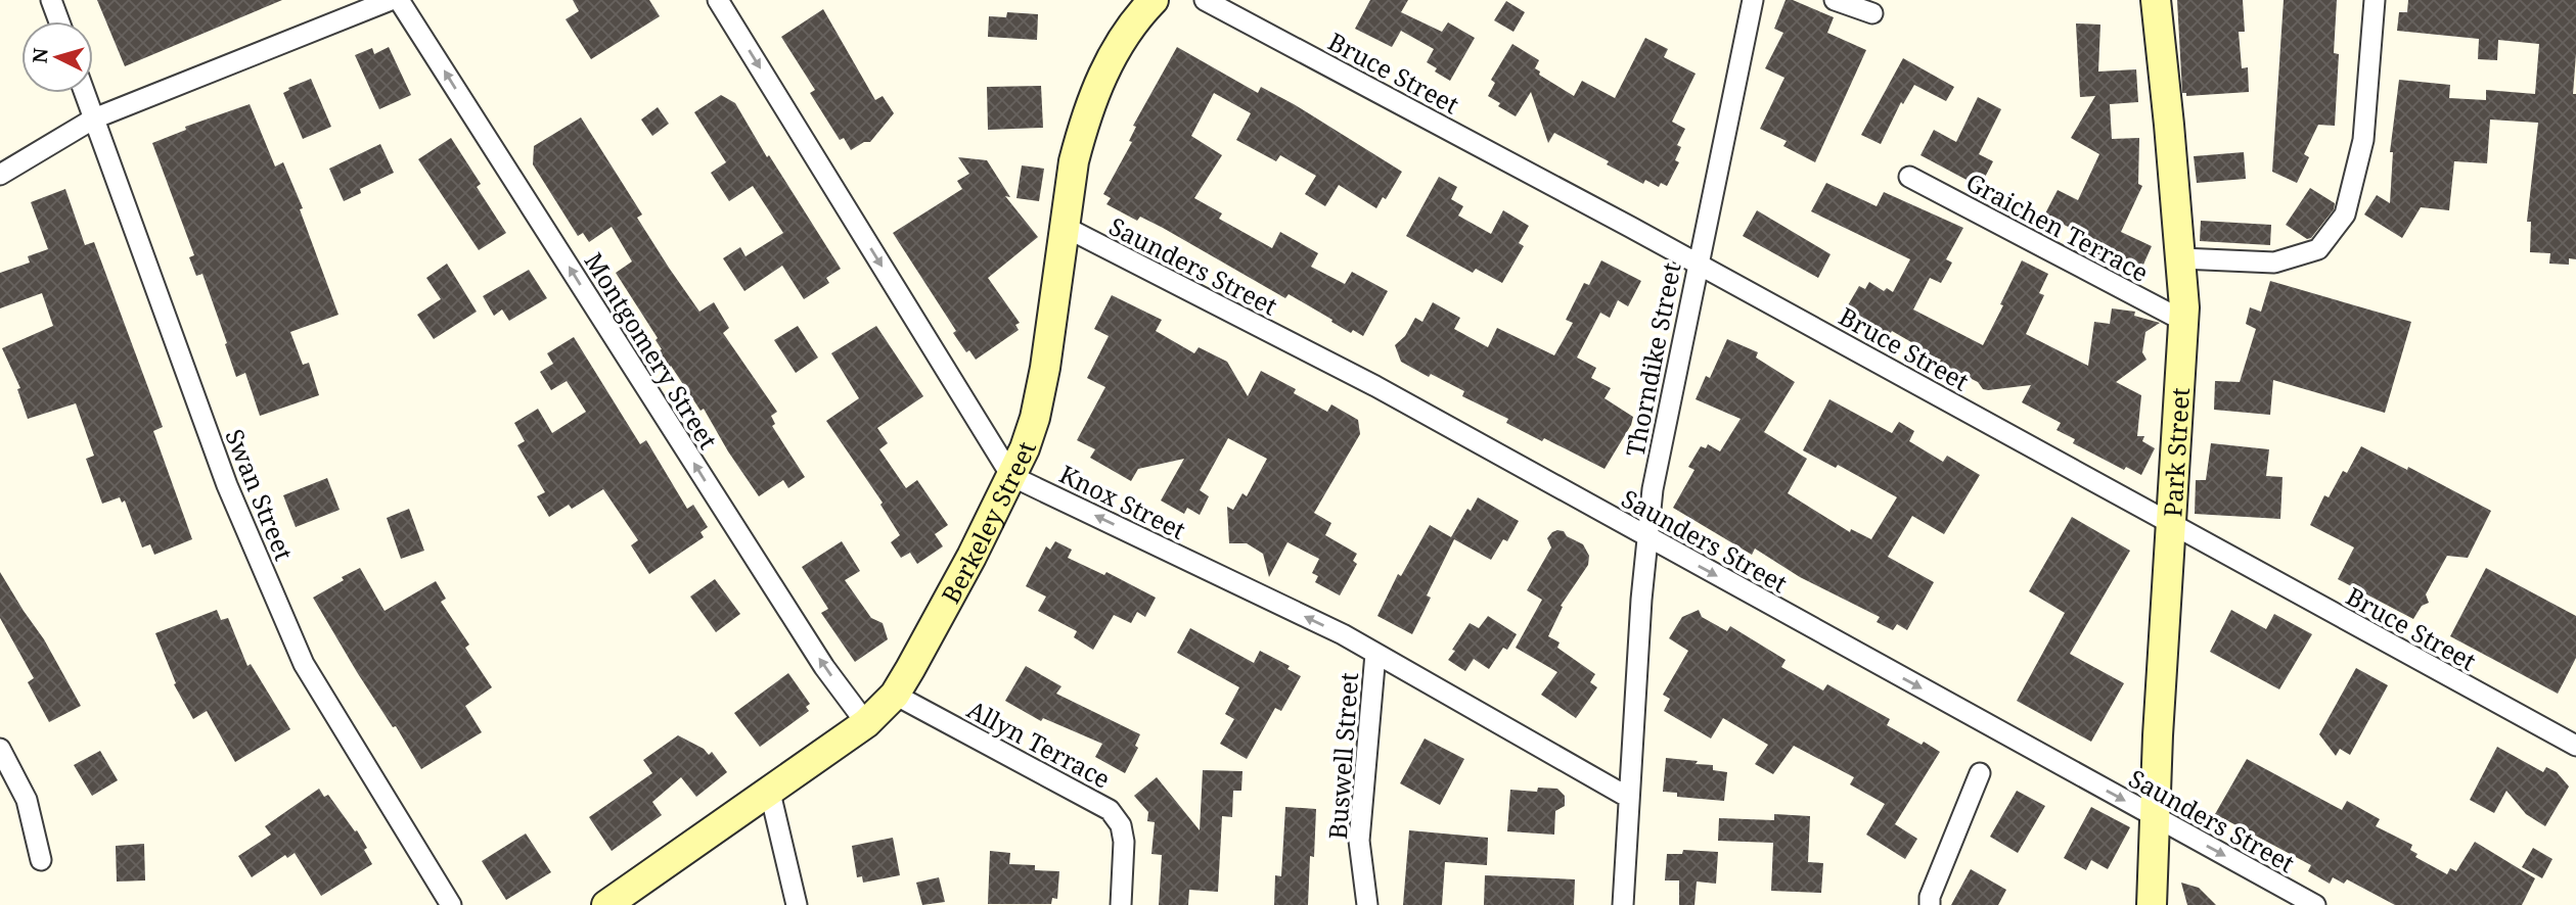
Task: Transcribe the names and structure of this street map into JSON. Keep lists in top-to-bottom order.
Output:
{
  "streets": {
    "street": [
      "Bruce Street",
      "Graichen Terrace",
      "Saunders Street",
      "Montgomery Street",
      "Thorndike Street",
      "Park Street",
      "Swan Street",
      "Knox Street",
      "Berkeley Street",
      "Allyn Terrace",
      "Buswell Street"
    ]
  },
  "crossings": [
    ["Bruce Street", "Thorndike Street"],
    ["Bruce Street", "Park Street"],
    ["Graichen Terrace", "Park Street"],
    ["Saunders Street", "Thorndike Street"],
    ["Saunders Street", "Park Street"],
    ["Saunders Street", "Berkeley Street"],
    ["Montgomery Street", "Berkeley Street"],
    ["Thorndike Street", "Knox Street"],
    ["Knox Street", "Berkeley Street"],
    ["Knox Street", "Buswell Street"],
    ["Berkeley Street", "Allyn Terrace"]
  ],
  "one_way": ["Saunders Street", "Montgomery Street", "Knox Street"],
  "north": "left"
}
